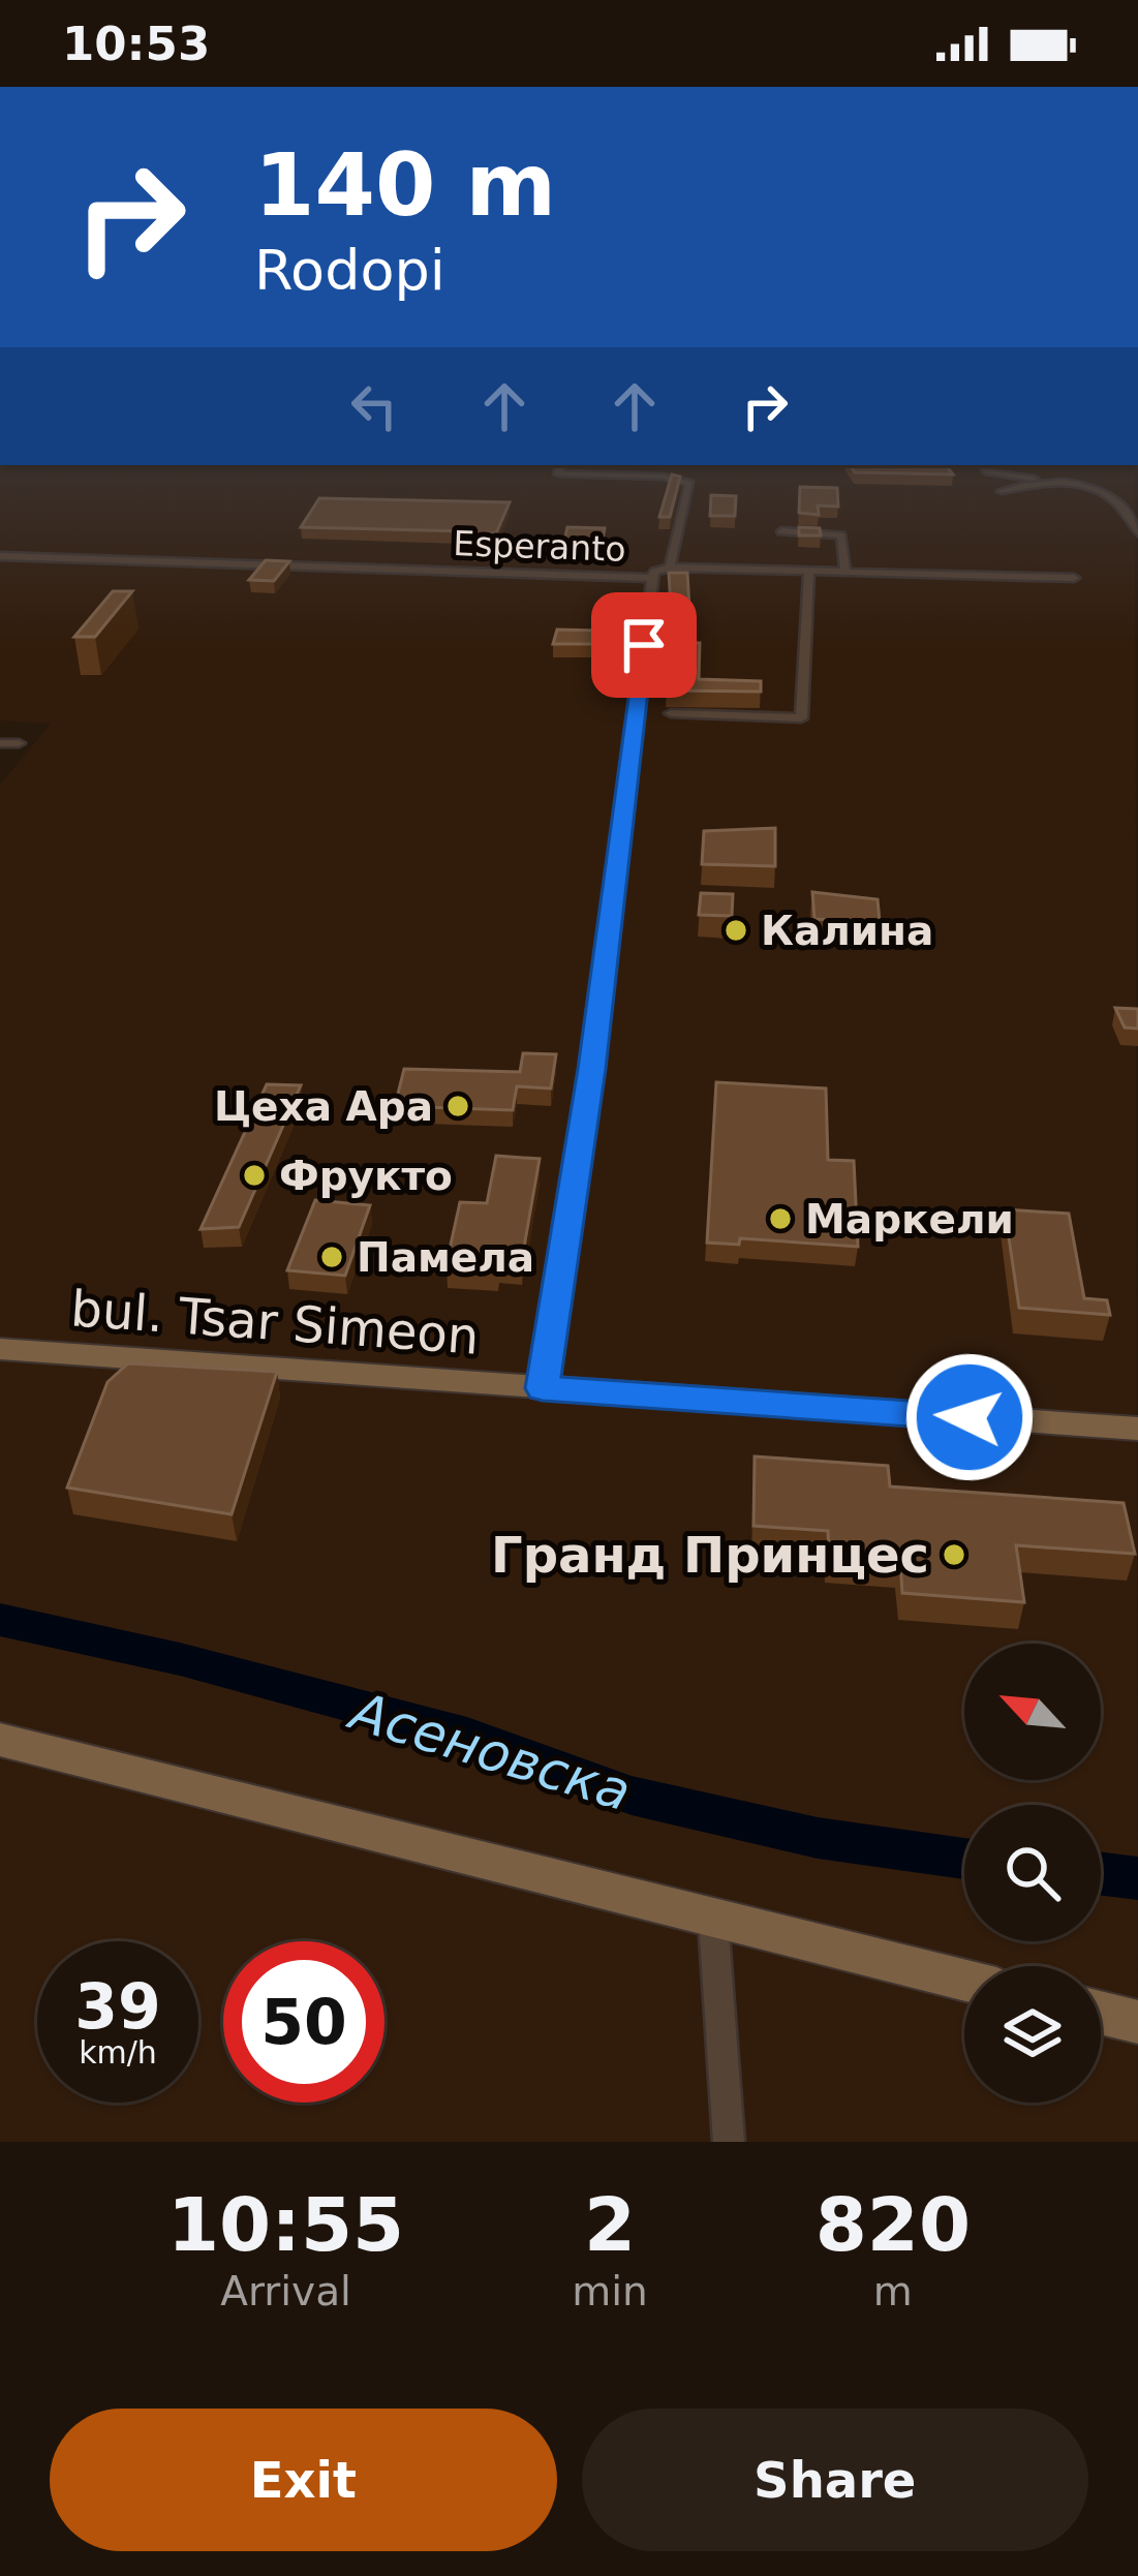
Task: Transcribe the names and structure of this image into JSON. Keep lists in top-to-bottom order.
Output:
{
  "streets": {
    "main road": ["bul. Tsar Simeon"],
    "street": ["Esperanto"]
  },
  "water": ["Асеновска"],
  "places": [
    "Калина",
    "Цеха Ара",
    "Фрукто",
    "Маркели",
    "Памела",
    "Гранд Принцес"
  ],
  "north": "top left",
  "page": {
    "status": "10:53",
    "turn": ["140 m", "Rodopi"],
    "speed": "39 km/h",
    "limit": "50",
    "eta": [
      "10:55",
      "Arrival",
      "2",
      "min",
      "820",
      "m"
    ],
    "buttons": ["Exit", "Share"]
  }
}
